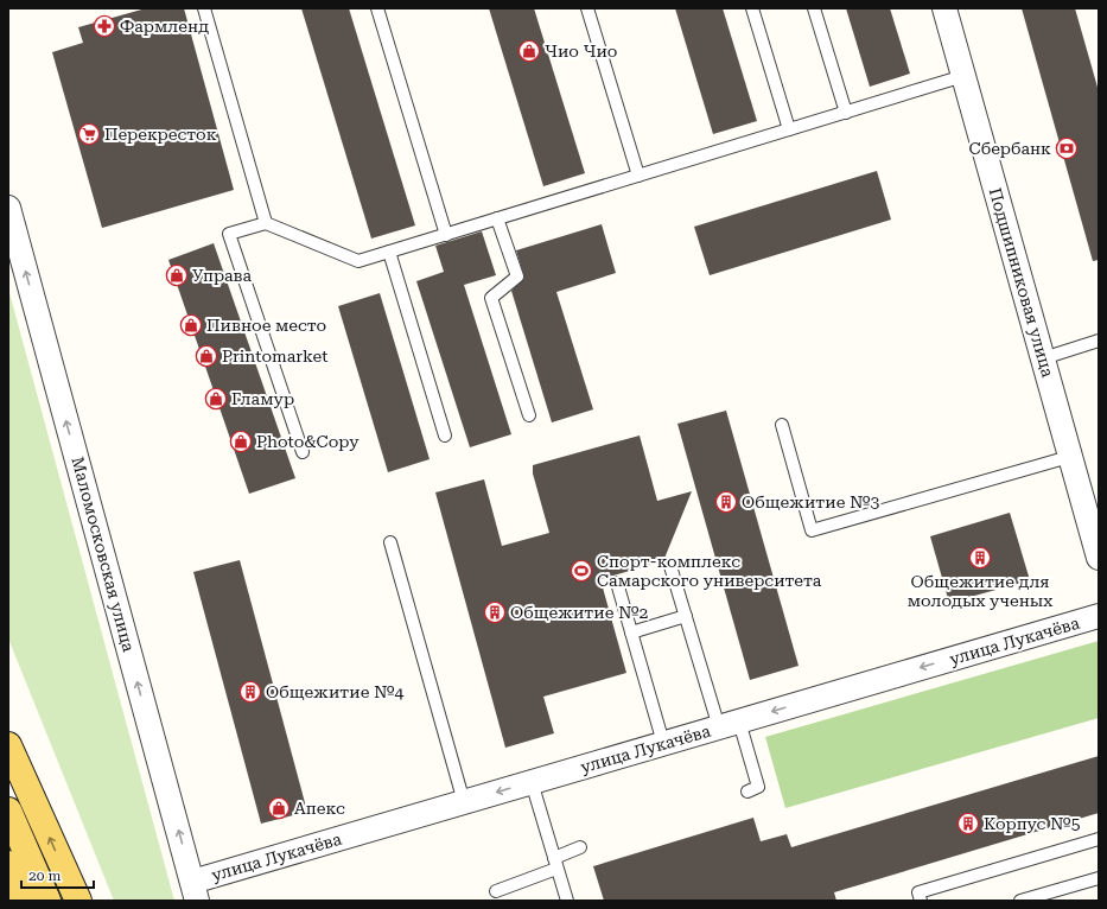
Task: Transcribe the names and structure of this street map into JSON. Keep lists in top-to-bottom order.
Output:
{
  "streets": {
    "street": ["Подшипниковая улица", "Маломосковская улица", "улица Лукачёва"]
  },
  "crossings": [
    ["Маломосковская улица", "улица Лукачёва"]
  ],
  "one_way": ["Маломосковская улица", "улица Лукачёва"],
  "places": {
    "pharmacy": ["Фармленд"],
    "shop": [
      "Чио Чио",
      "Управа",
      "Пивное место",
      "Printomarket",
      "Гламур",
      "Photo&Copy",
      "Апекс"
    ],
    "supermarket": ["Перекресток"],
    "bank": ["Сбербанк"],
    "building": [
      "Общежитие №3",
      "Общежитие для молодых ученых",
      "Общежитие №2",
      "Общежитие №4",
      "Корпус №5"
    ],
    "sports": ["Спорт-комплекс Самарского университета"]
  },
  "scale_bar": "20 m"
}
